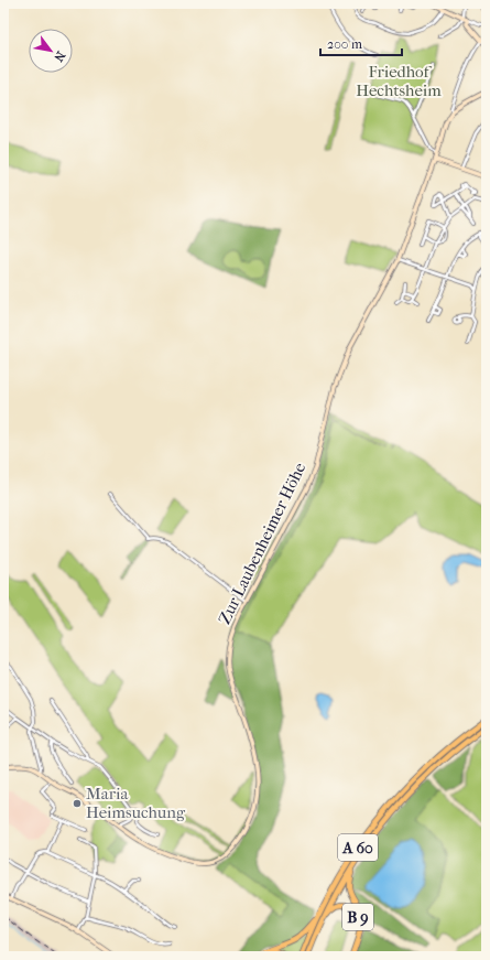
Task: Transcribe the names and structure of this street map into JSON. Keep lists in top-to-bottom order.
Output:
{
  "streets": {
    "highway": ["A 60", "B 9"],
    "street": ["Zur Laubenheimer Höhe"]
  },
  "crossings": [
    ["A 60", "B 9"]
  ],
  "parks": ["Friedhof Hechtsheim"],
  "places": ["Maria Heimsuchung"],
  "scale_bar": "200 m",
  "north": "bottom right"
}
